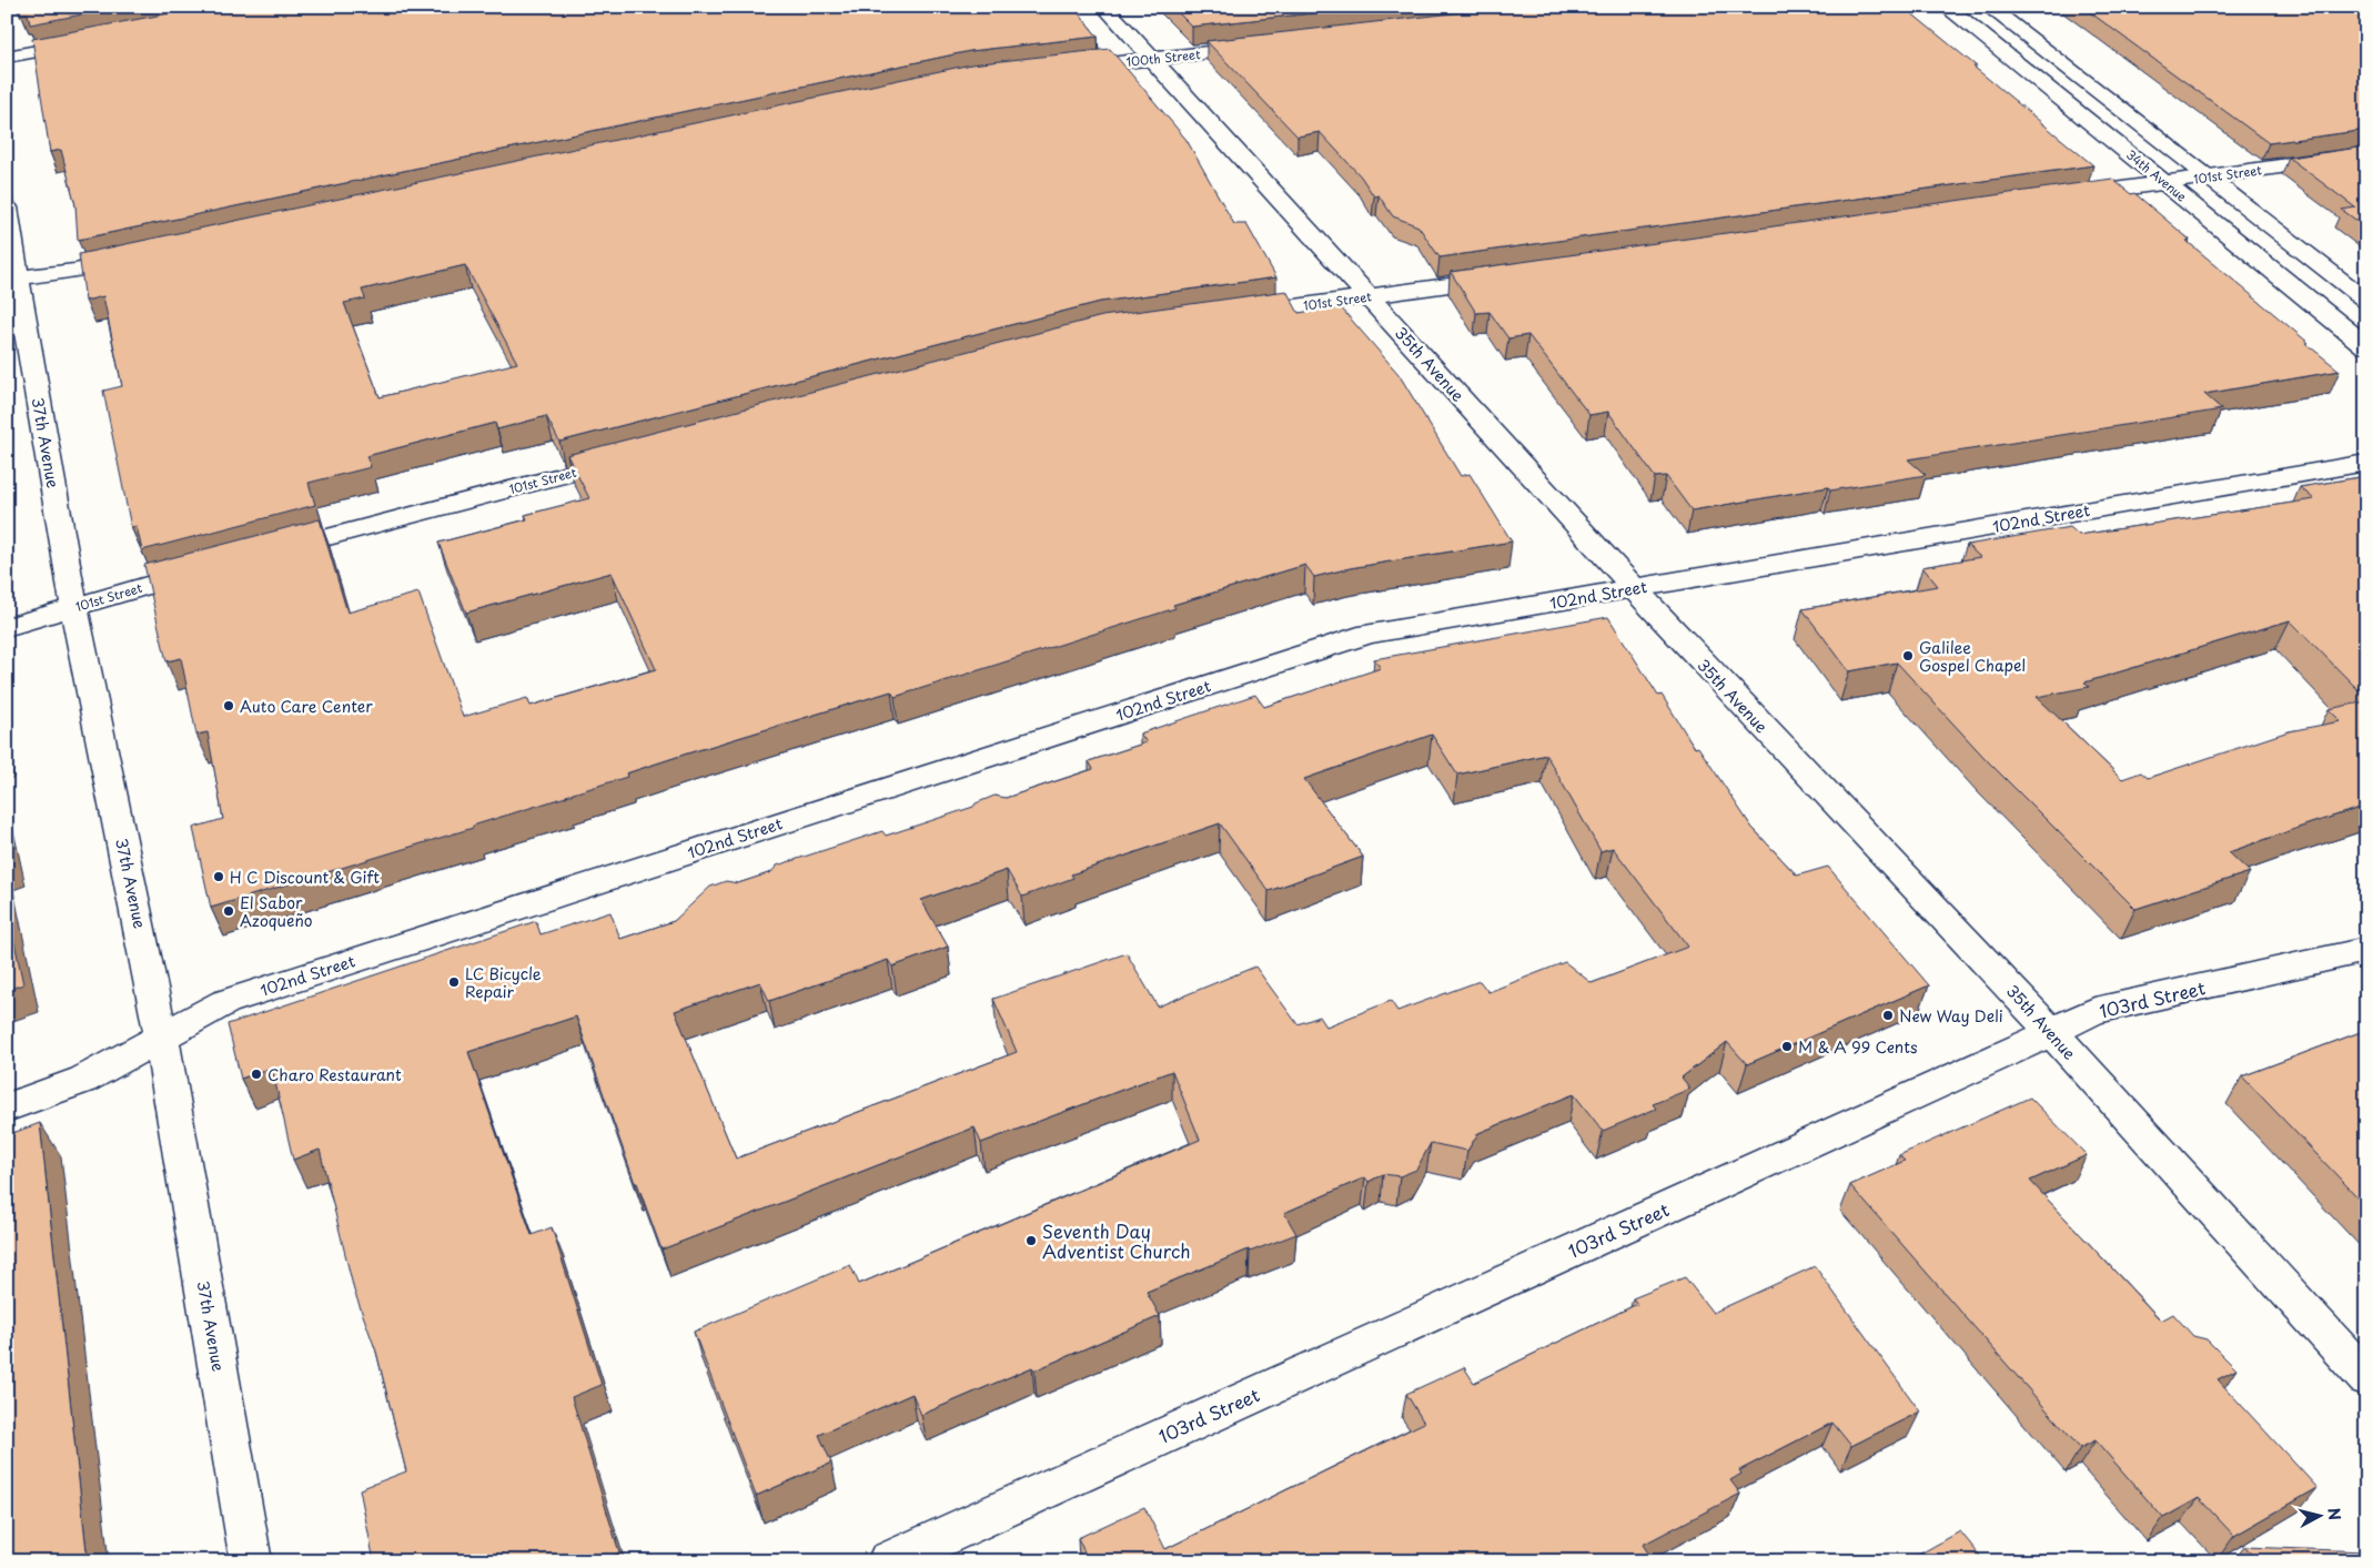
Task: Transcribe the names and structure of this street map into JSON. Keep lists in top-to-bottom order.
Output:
{
  "streets": {
    "street": [
      "100th Street",
      "101st Street",
      "34th Avenue",
      "35th Avenue",
      "37th Avenue",
      "102nd Street",
      "103rd Street"
    ]
  },
  "crossings": [
    ["100th Street", "35th Avenue"],
    ["101st Street", "34th Avenue"],
    ["101st Street", "35th Avenue"],
    ["101st Street", "37th Avenue"],
    ["35th Avenue", "102nd Street"],
    ["35th Avenue", "103rd Street"],
    ["37th Avenue", "102nd Street"]
  ],
  "places": [
    "Galilee Gospel Chapel",
    "Auto Care Center",
    "H C Discount & Gift",
    "El Sabor Azoqueño",
    "LC Bicycle Repair",
    "New Way Deli",
    "M & A 99 Cents",
    "Charo Restaurant",
    "Seventh Day Adventist Church"
  ],
  "north": "right"
}
